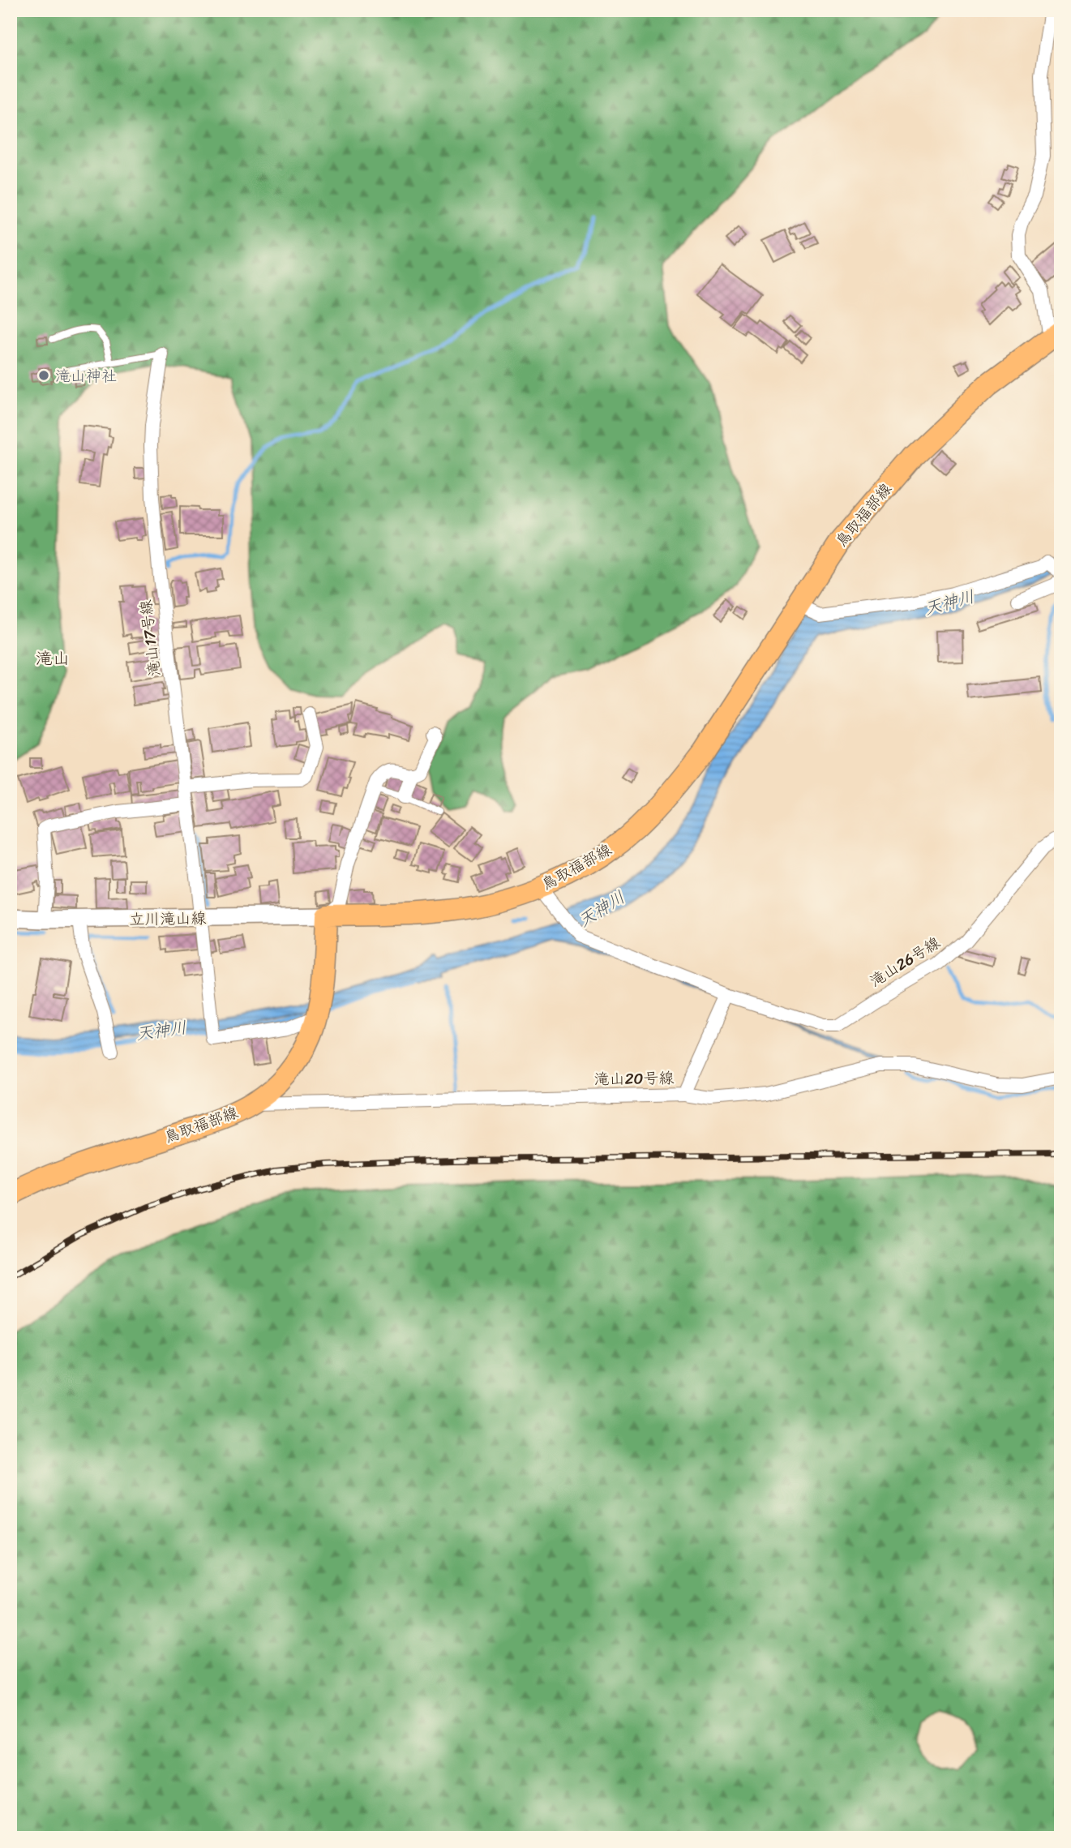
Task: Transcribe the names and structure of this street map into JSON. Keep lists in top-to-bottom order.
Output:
{
  "streets": {
    "main road": ["鳥取福部線"],
    "street": [
      "滝山17号線",
      "立川滝山線",
      "滝山26号線",
      "滝山20号線"
    ]
  },
  "crossings": [
    ["鳥取福部線", "滝山17号線"],
    ["鳥取福部線", "立川滝山線"],
    ["鳥取福部線", "滝山20号線"],
    ["滝山17号線", "立川滝山線"],
    ["滝山26号線", "滝山20号線"]
  ],
  "districts": ["滝山"],
  "water": ["天神川"],
  "places": ["滝山神社"]
}
